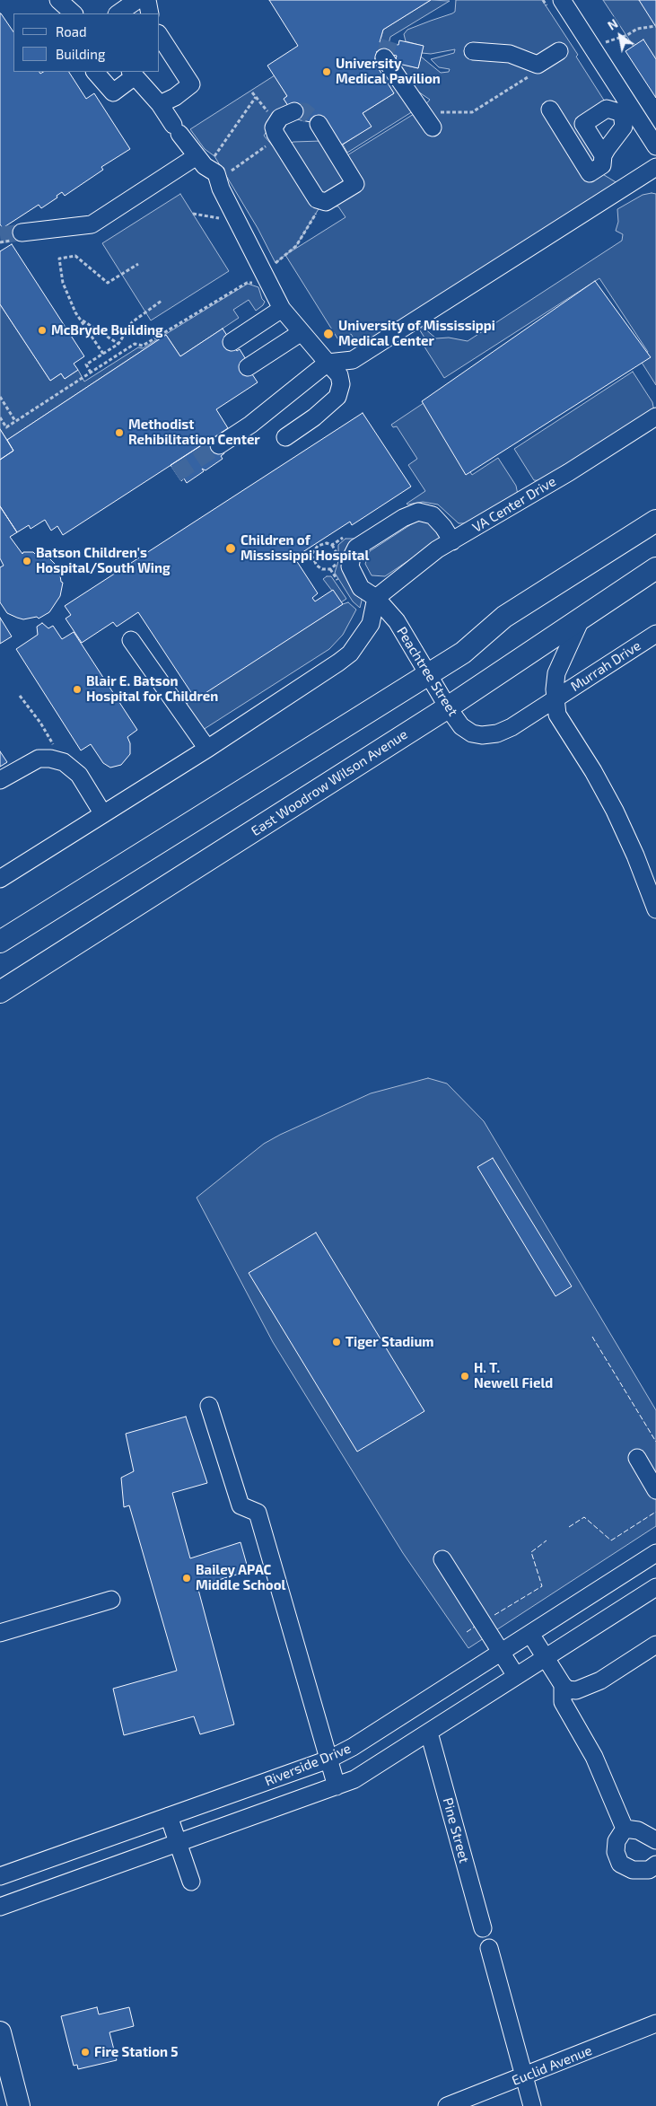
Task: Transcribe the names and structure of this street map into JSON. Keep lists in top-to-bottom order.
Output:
{
  "streets": {
    "main road": ["East Woodrow Wilson Avenue"],
    "street": [
      "VA Center Drive",
      "Murrah Drive",
      "Peachtree Street",
      "Riverside Drive",
      "Pine Street",
      "Euclid Avenue"
    ]
  },
  "crossings": [
    ["VA Center Drive", "Peachtree Street"],
    ["Murrah Drive", "Peachtree Street"],
    ["Peachtree Street", "East Woodrow Wilson Avenue"]
  ],
  "places": [
    "University Medical Pavilion",
    "McBryde Building",
    "University of Mississippi Medical Center",
    "Methodist Rehibilitation Center",
    "Children of Mississippi Hospital",
    "Batson Children's Hospital/South Wing",
    "Blair E. Batson Hospital for Children",
    "Tiger Stadium",
    "H. T. Newell Field",
    "Bailey APAC Middle School",
    "Fire Station 5"
  ],
  "legend": ["Road", "Building"],
  "north": "top left"
}
